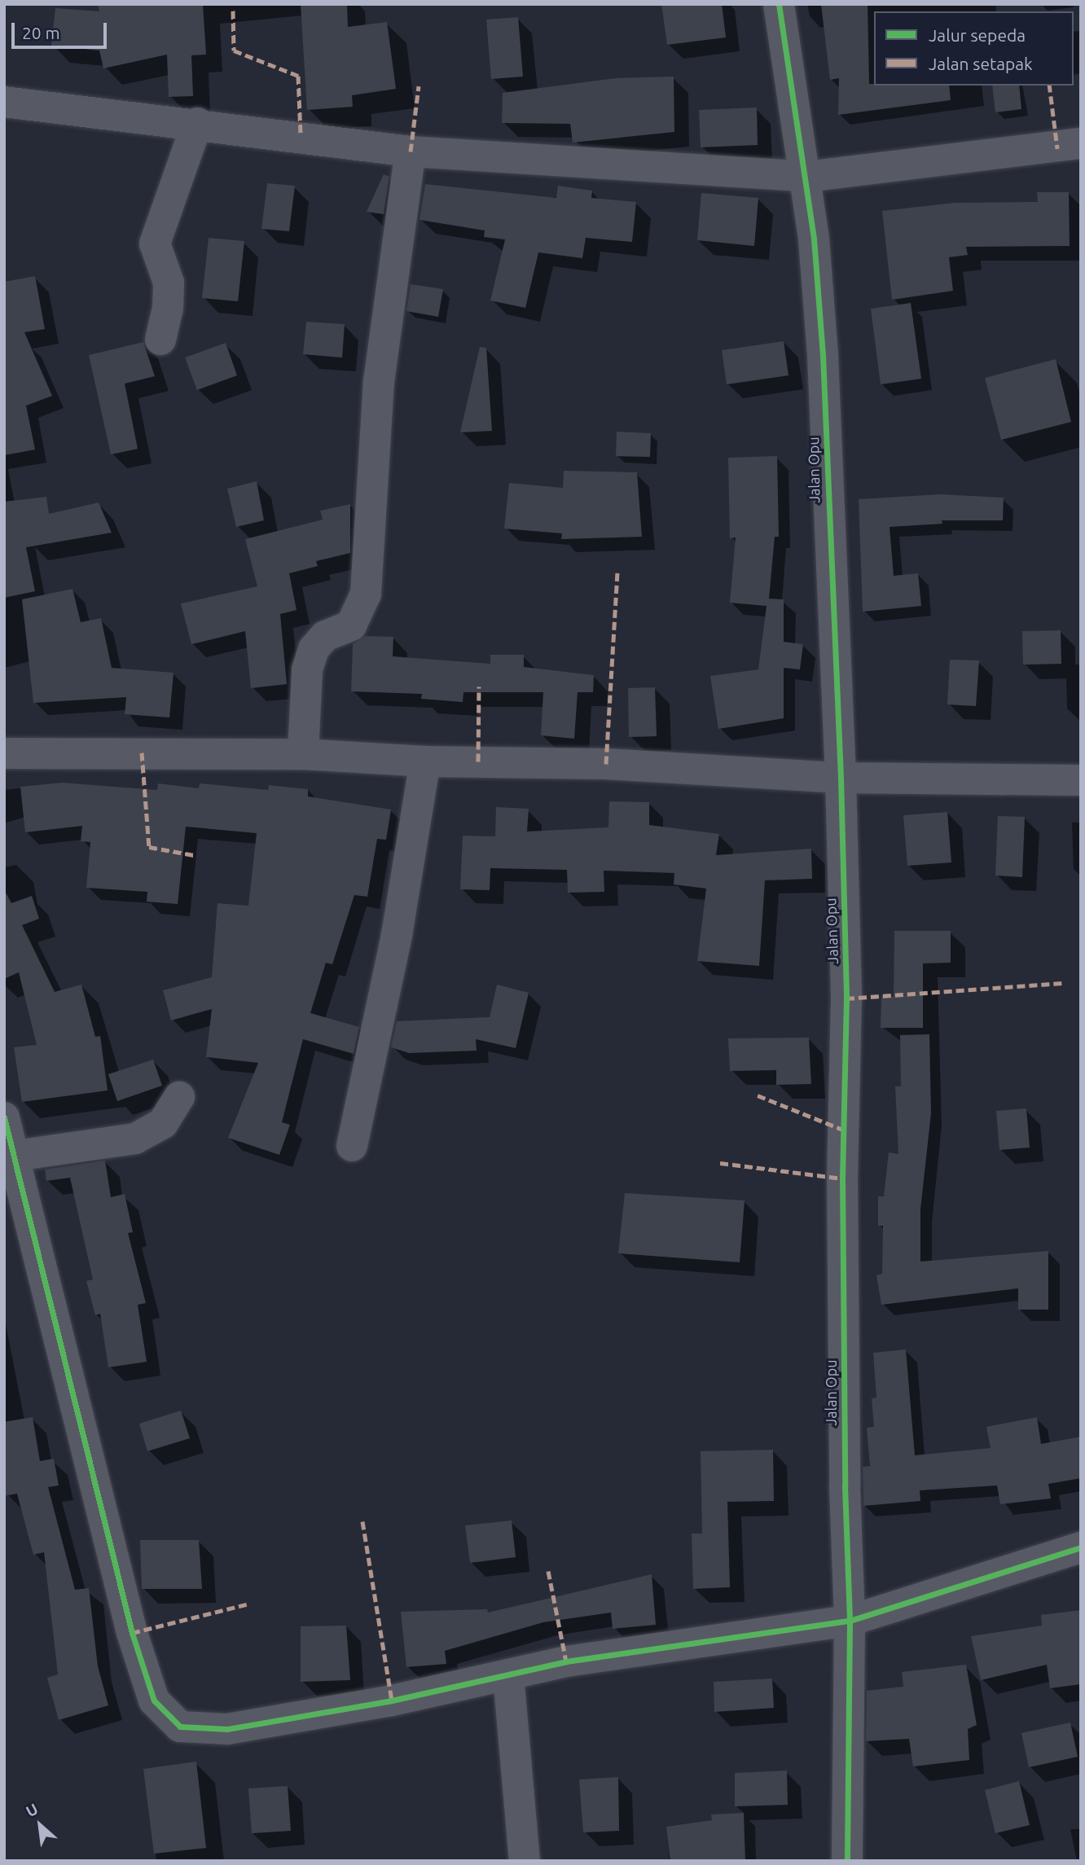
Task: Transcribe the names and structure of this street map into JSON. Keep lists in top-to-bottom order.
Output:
{
  "streets": {
    "street": ["Jalan Opu"]
  },
  "legend": ["Jalur sepeda", "Jalan setapak"],
  "scale_bar": "20 m",
  "north": "top left"
}
